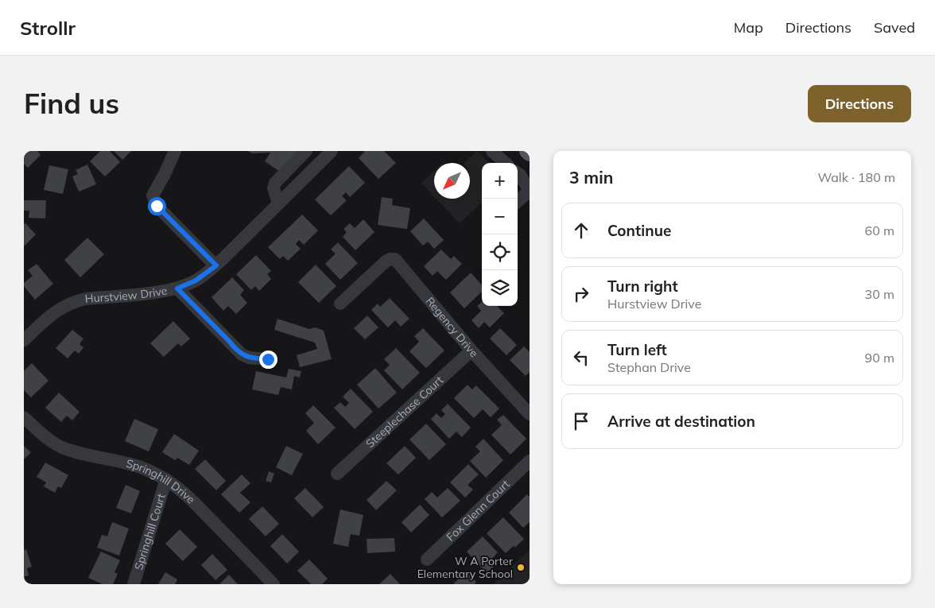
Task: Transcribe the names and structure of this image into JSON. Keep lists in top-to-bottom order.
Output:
{
  "streets": {
    "street": [
      "Hurstview Drive",
      "Regency Drive",
      "Steeplechase Court",
      "Springhill Drive",
      "Fox Glenn Court",
      "Springhill Court"
    ]
  },
  "crossings": [
    ["Regency Drive", "Steeplechase Court"],
    ["Springhill Drive", "Springhill Court"]
  ],
  "places": ["W A Porter Elementary School"],
  "north": "bottom left",
  "page": {
    "header": "Strollr",
    "nav": ["Map", "Directions", "Saved"],
    "buttons": "Directions",
    "title": "Find us",
    "heading": ["3 min", "Walk · 180 m"],
    "map_buttons": ["+", "−"],
    "list": [
      ["Continue", "60 m"],
      ["Turn right", "Hurstview Drive", "30 m"],
      ["Turn left", "Stephan Drive", "90 m"],
      "Arrive at destination"
    ]
  }
}
